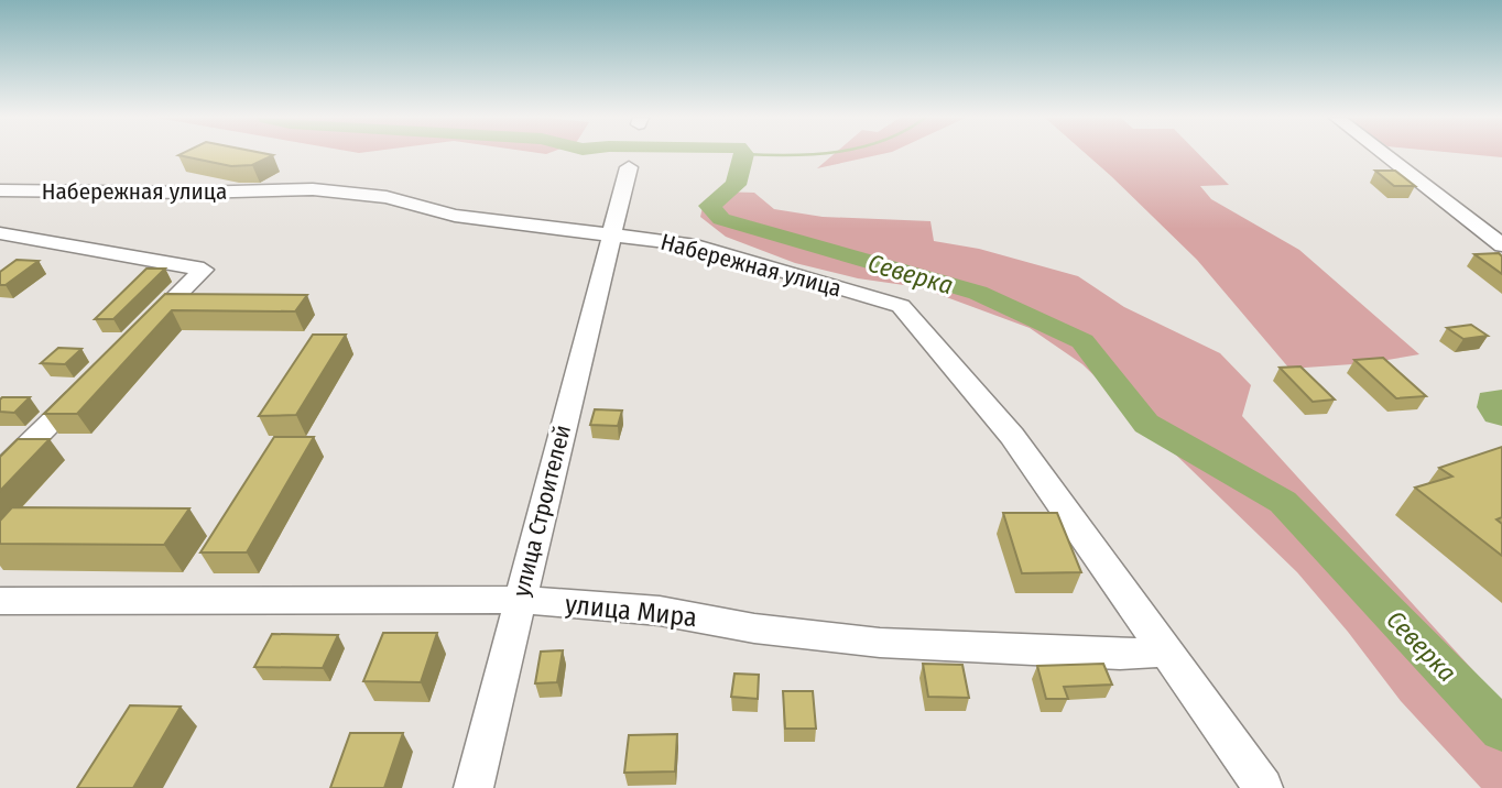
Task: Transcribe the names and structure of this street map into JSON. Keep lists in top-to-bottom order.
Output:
{
  "streets": {
    "street": ["Набережная улица", "улица Строителей", "улица Мира"]
  },
  "crossings": [
    ["Набережная улица", "улица Строителей"],
    ["Набережная улица", "улица Мира"],
    ["улица Строителей", "улица Мира"]
  ],
  "water": ["Северка"]
}
